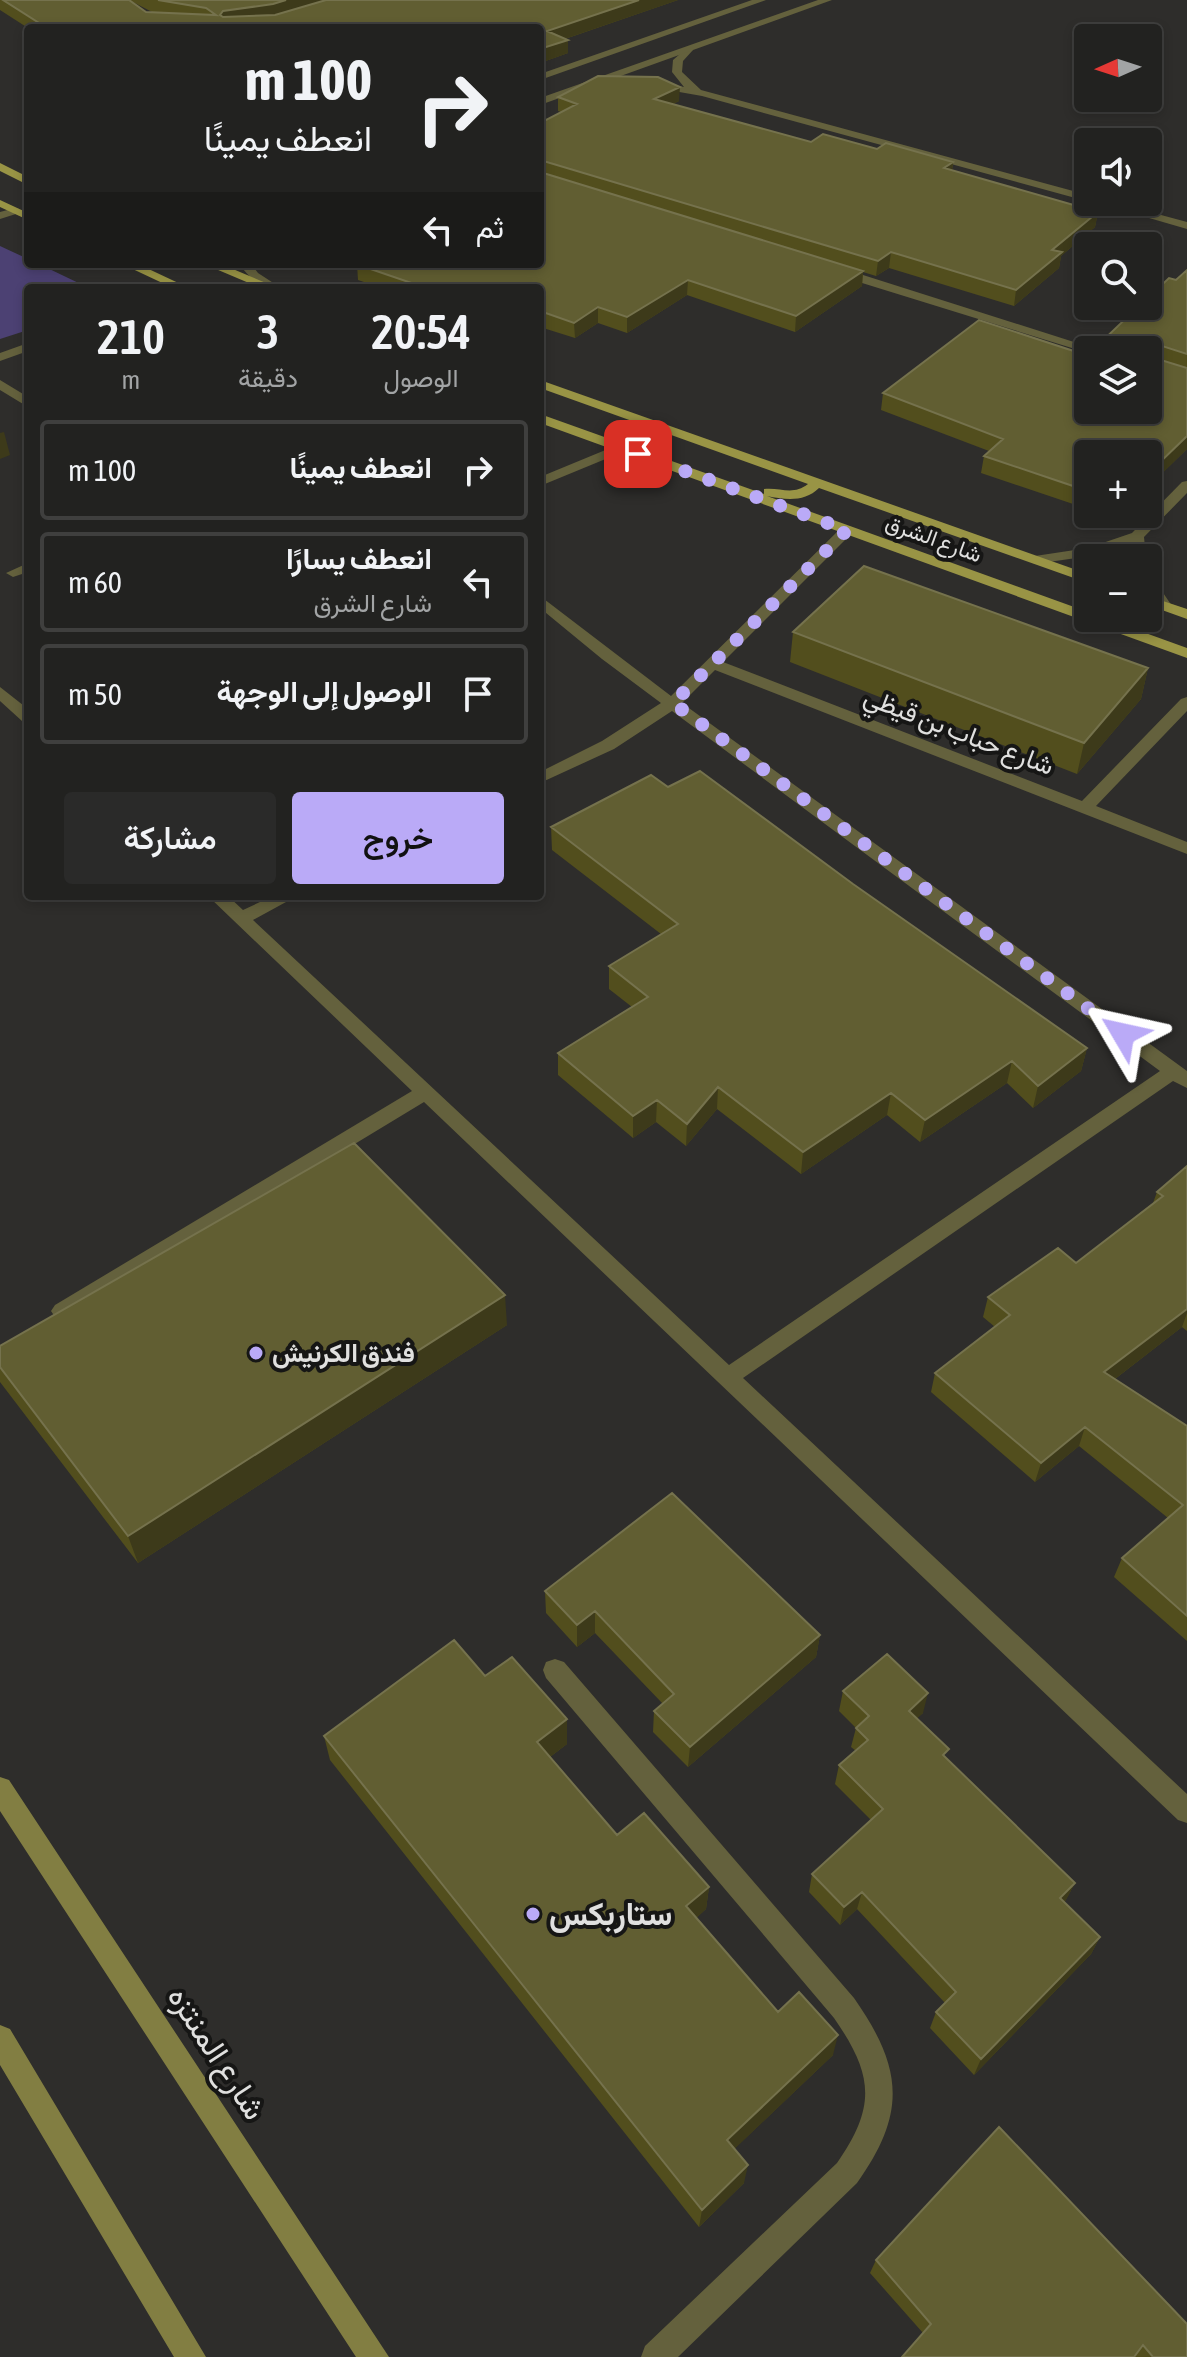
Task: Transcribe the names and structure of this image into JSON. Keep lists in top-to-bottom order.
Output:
{
  "streets": {
    "main road": ["شارع الشرق", "شارع المنتزه"],
    "street": ["شارع حباب بن قيظي"]
  },
  "places": ["فندق الكرنيش", "ستاربكس"],
  "north": "left",
  "page": {
    "map_buttons": ["+", "−"],
    "turn": ["100 m", "انعطف يمينًا"],
    "then": "ثم",
    "eta": [
      "20:54",
      "الوصول",
      "3",
      "دقيقة",
      "210",
      "m"
    ],
    "list": [
      {
        "name": "انعطف يمينًا",
        "value": "100 m"
      },
      {
        "name": "انعطف يسارًا",
        "note": "شارع الشرق",
        "value": "60 m"
      },
      {
        "name": "الوصول إلى الوجهة",
        "value": "50 m"
      }
    ],
    "buttons": ["خروج", "مشاركة"]
  }
}
